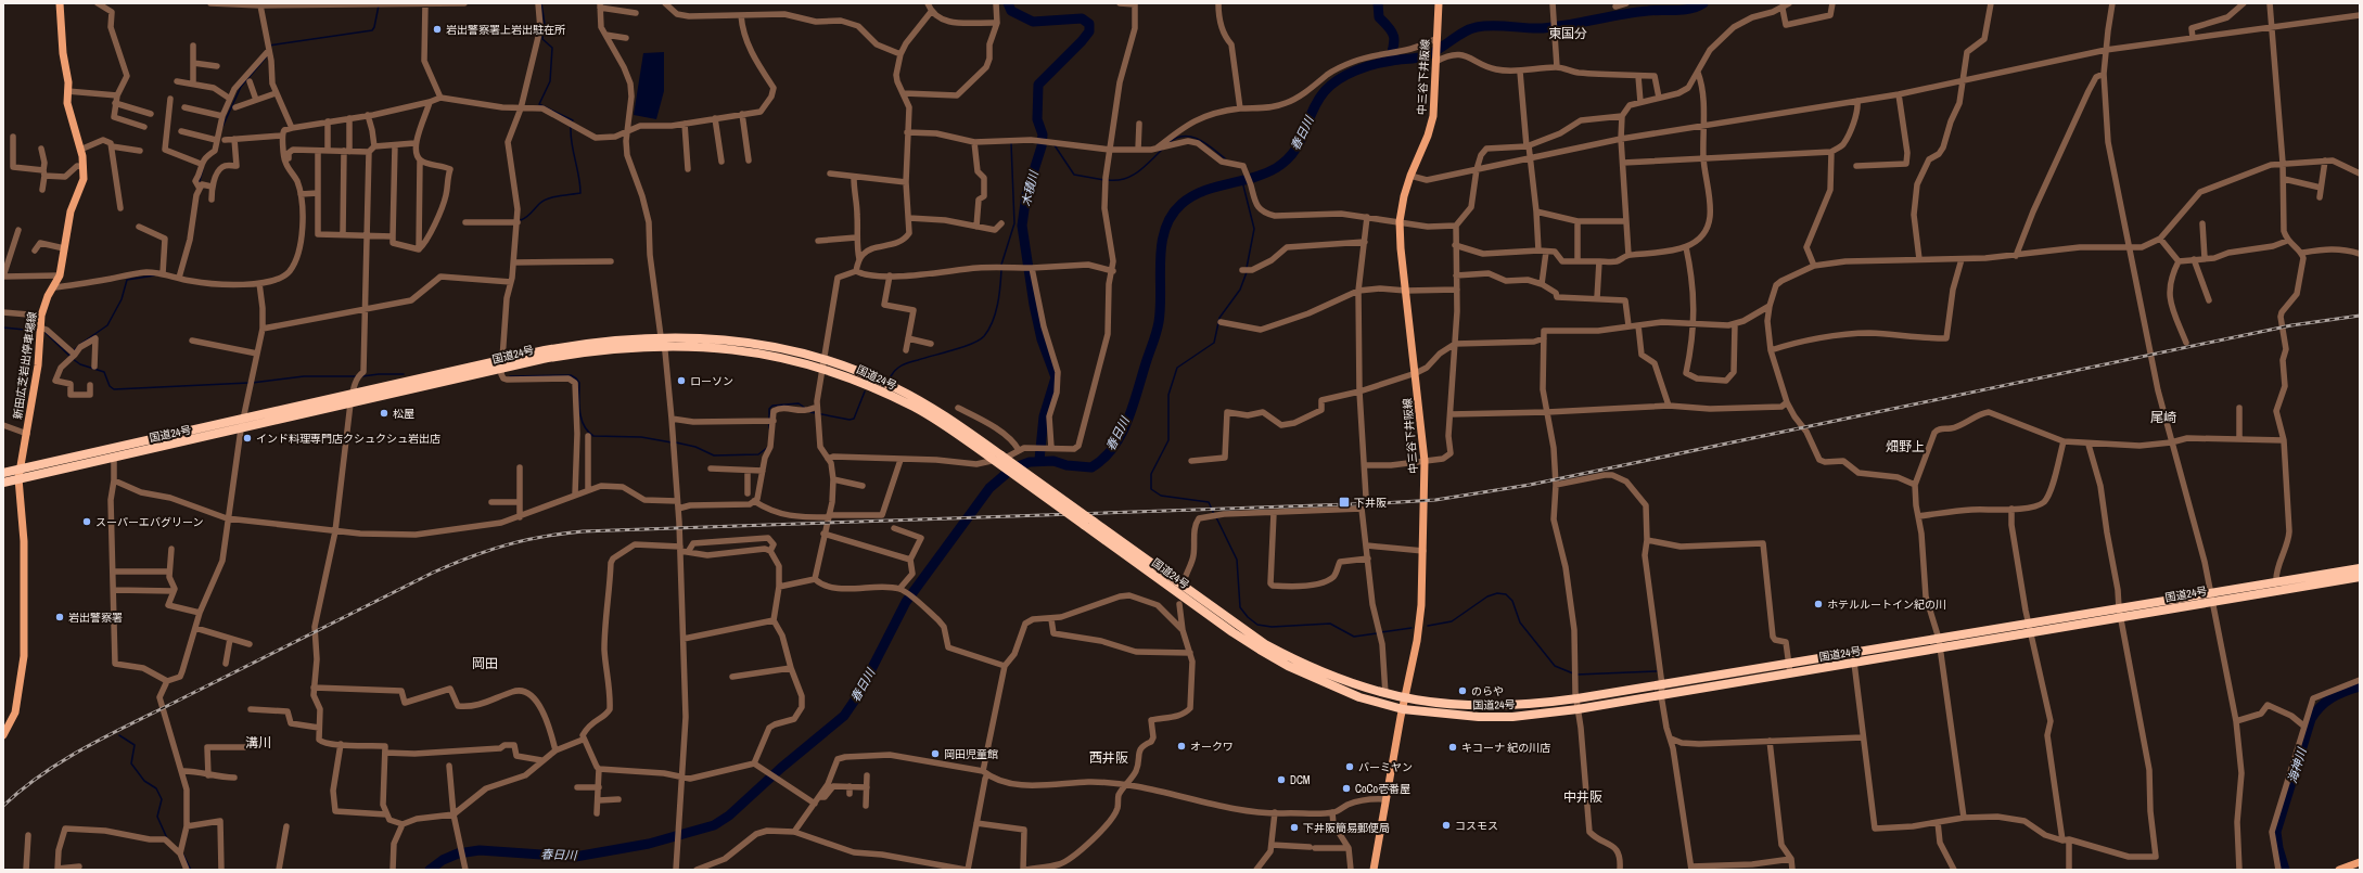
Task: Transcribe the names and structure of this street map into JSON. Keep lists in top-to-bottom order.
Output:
{
  "streets": {
    "highway": ["国道24号"],
    "main road": ["中三谷下井阪線", "新田広芝岩出停車場線"]
  },
  "crossings": [
    ["中三谷下井阪線", "国道24号"],
    ["国道24号", "新田広芝岩出停車場線"]
  ],
  "districts": [
    "東国分",
    "尾崎",
    "畑野上",
    "岡田",
    "溝川",
    "西井阪",
    "中井阪"
  ],
  "water": ["春日川", "木積川", "海神川"],
  "places": {
    "other": [
      "岩出警察署上岩出駐在所",
      "ローソン",
      "松屋",
      "インド料理専門店クシュクシュ岩出店",
      "スーパーエバグリーン",
      "ホテルルートイン紀の川",
      "岩出警察署",
      "のらや",
      "オークワ",
      "キコーナ 紀の川店",
      "岡田児童館",
      "バーミヤン",
      "DCM",
      "CoCo壱番屋",
      "コスモス",
      "下井阪簡易郵便局"
    ],
    "transit": ["下井阪"]
  }
}
